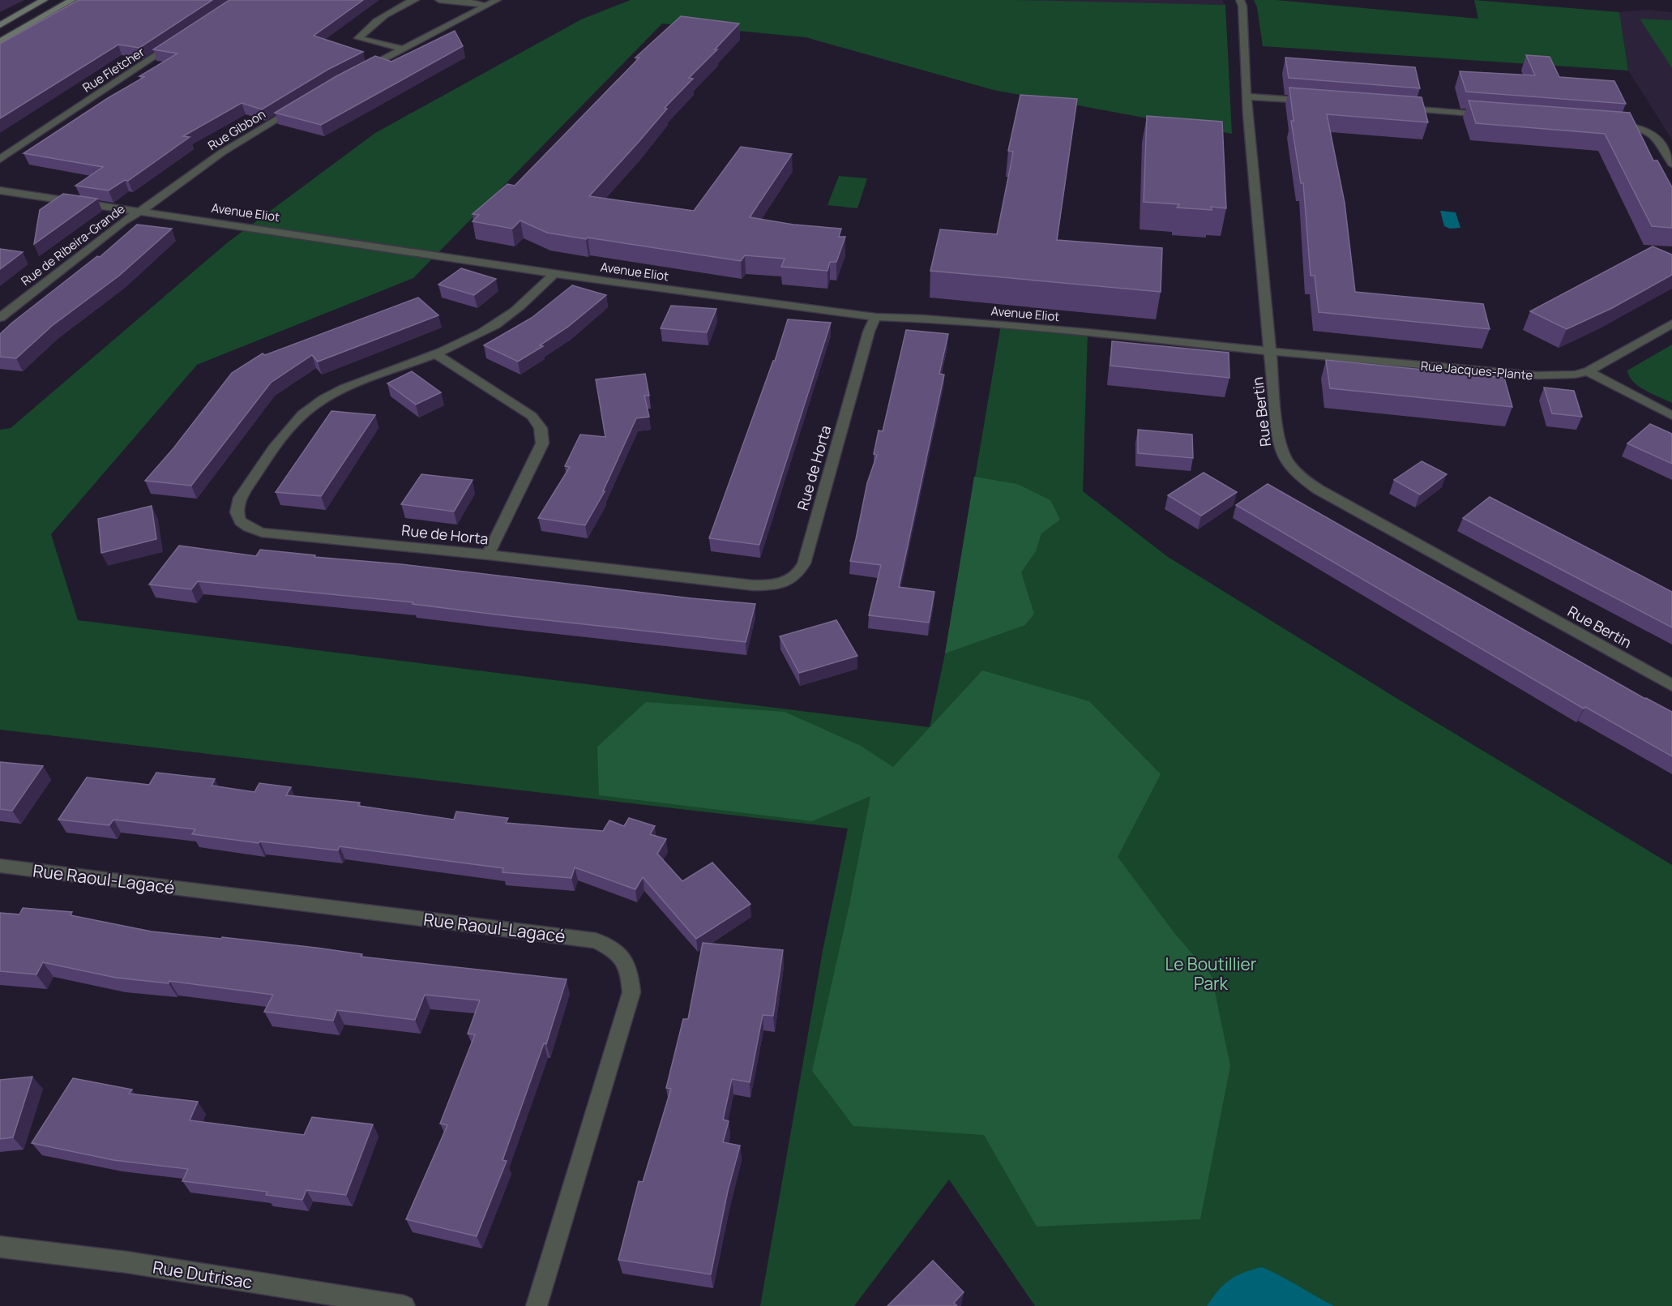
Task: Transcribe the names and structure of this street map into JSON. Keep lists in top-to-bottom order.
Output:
{
  "streets": {
    "street": [
      "Rue Fletcher",
      "Rue Gibbon",
      "Avenue Eliot",
      "Rue de Ribeira-Grande",
      "Rue Jacques-Plante",
      "Rue Bertin",
      "Rue de Horta",
      "Rue Raoul-Lagacé",
      "Rue Dutrisac"
    ]
  },
  "crossings": [
    ["Rue Gibbon", "Avenue Eliot"],
    ["Rue Gibbon", "Rue de Ribeira-Grande"],
    ["Avenue Eliot", "Rue de Ribeira-Grande"],
    ["Avenue Eliot", "Rue Jacques-Plante"],
    ["Avenue Eliot", "Rue Bertin"],
    ["Avenue Eliot", "Rue de Horta"],
    ["Rue Jacques-Plante", "Rue Bertin"]
  ],
  "parks": ["Le Boutillier Park"]
}
